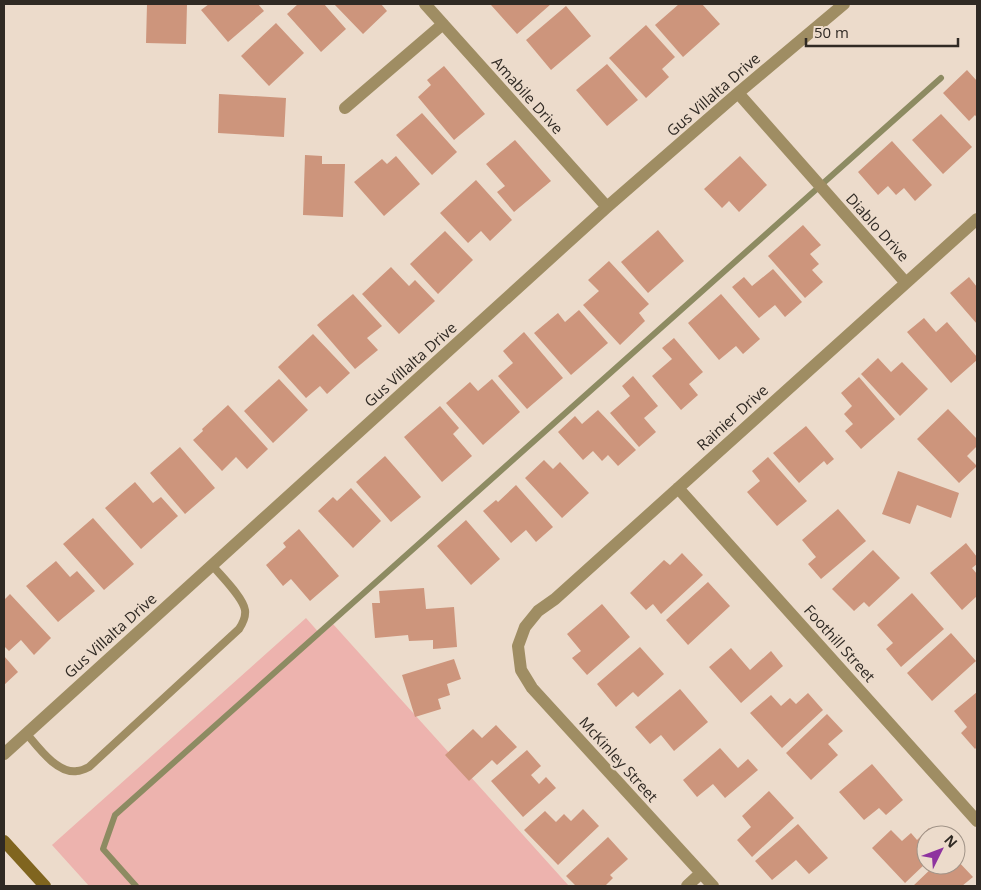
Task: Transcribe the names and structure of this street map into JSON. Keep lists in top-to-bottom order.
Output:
{
  "streets": {
    "street": [
      "Gus Villalta Drive",
      "Amabile Drive",
      "Diablo Drive",
      "Rainier Drive",
      "Foothill Street",
      "McKinley Street"
    ]
  },
  "crossings": [
    ["Gus Villalta Drive", "Amabile Drive"],
    ["Gus Villalta Drive", "Diablo Drive"],
    ["Diablo Drive", "Rainier Drive"],
    ["Rainier Drive", "Foothill Street"],
    ["Rainier Drive", "McKinley Street"]
  ],
  "scale_bar": "50 m",
  "north": "top right"
}
